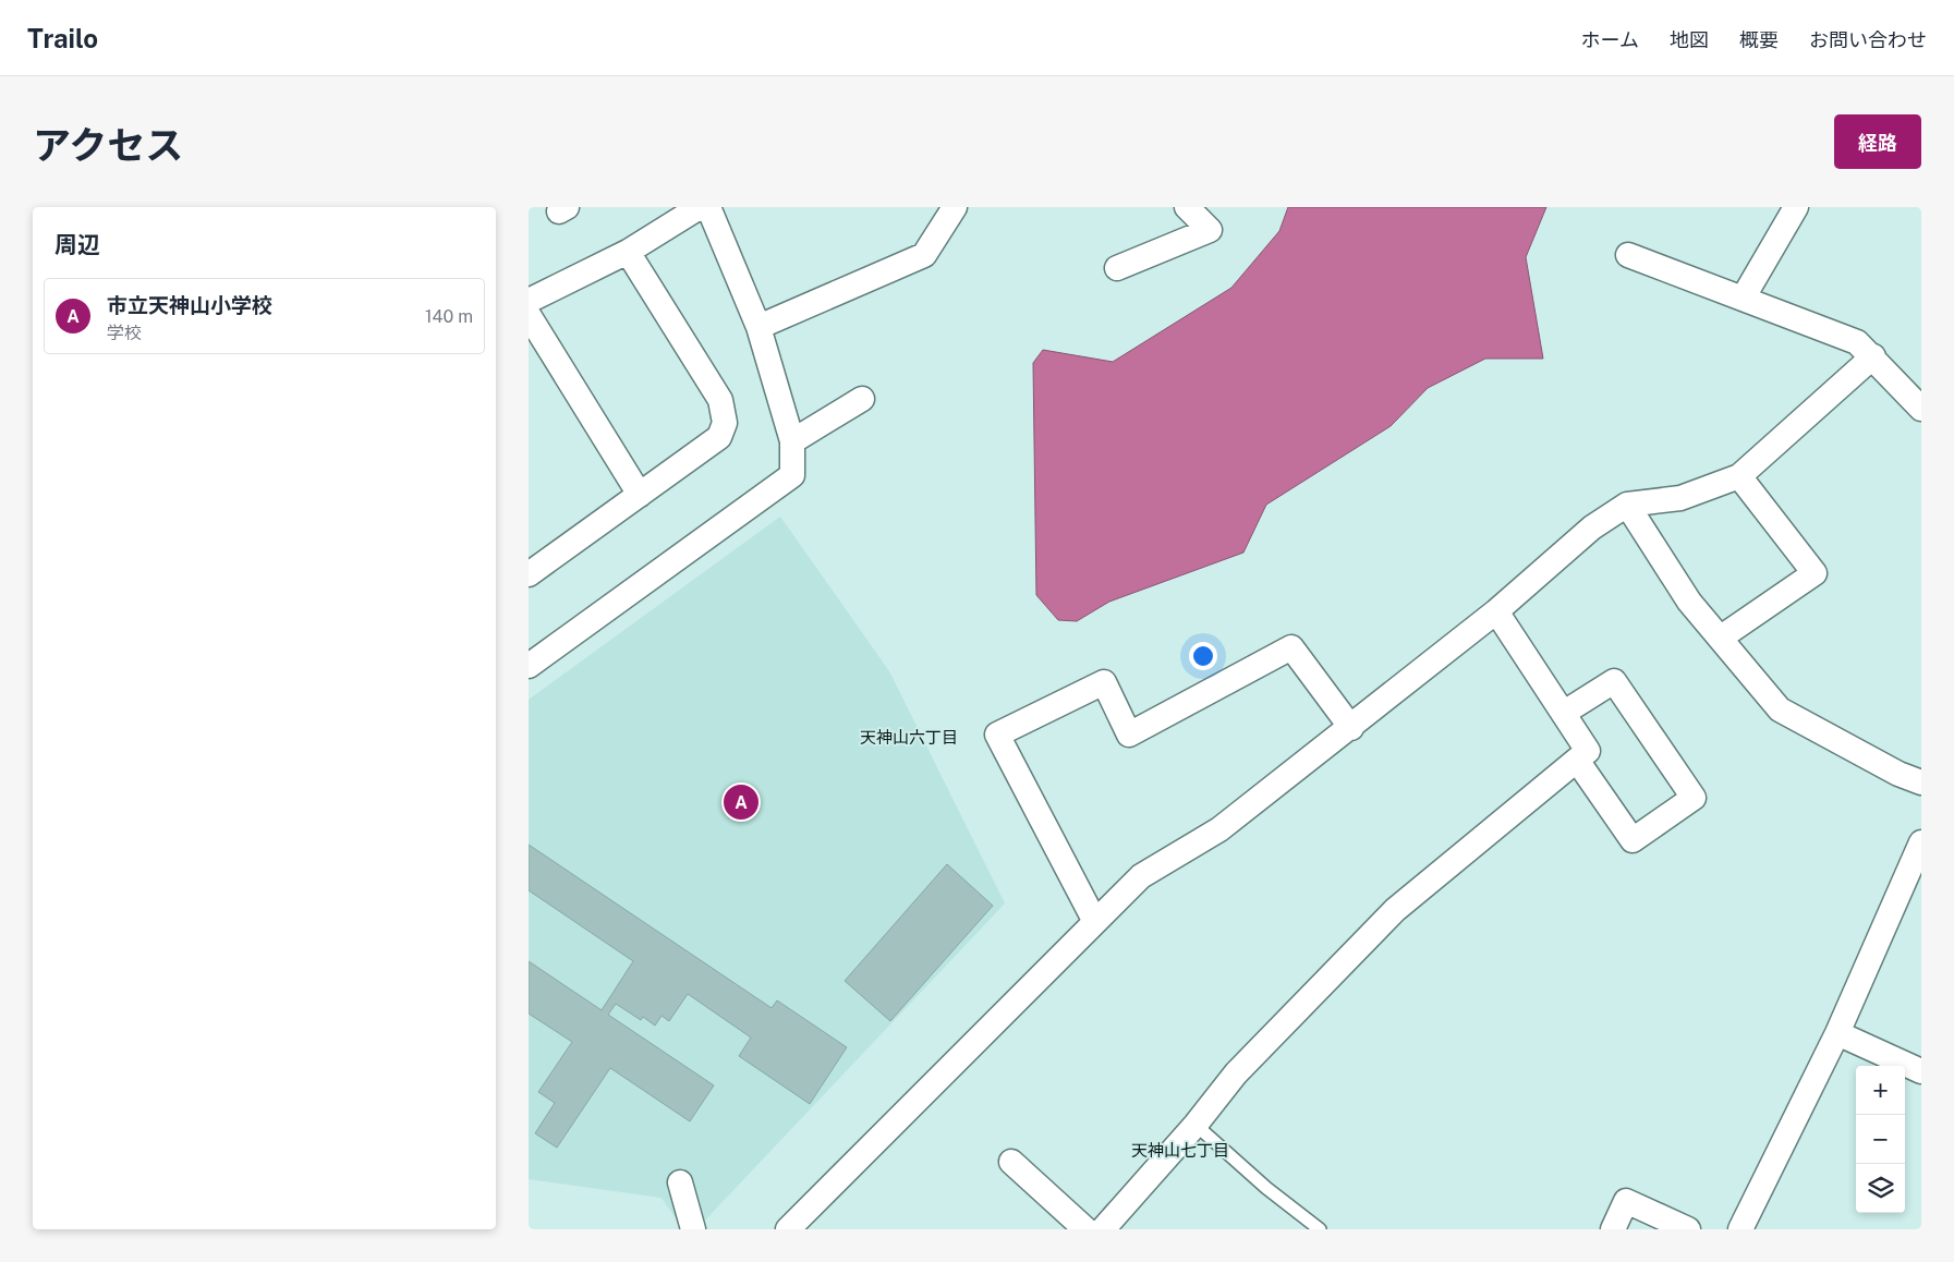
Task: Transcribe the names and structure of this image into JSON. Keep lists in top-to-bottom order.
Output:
{
  "districts": ["天神山六丁目", "天神山七丁目"],
  "page": {
    "header": "Trailo",
    "nav": [
      "ホーム",
      "地図",
      "概要",
      "お問い合わせ"
    ],
    "title": "アクセス",
    "buttons": "経路",
    "heading": "周辺",
    "list": [
      {
        "mark": "A",
        "name": "市立天神山小学校",
        "note": "学校",
        "value": "140 m"
      }
    ],
    "pins": "A",
    "map_buttons": ["+", "−"]
  }
}
